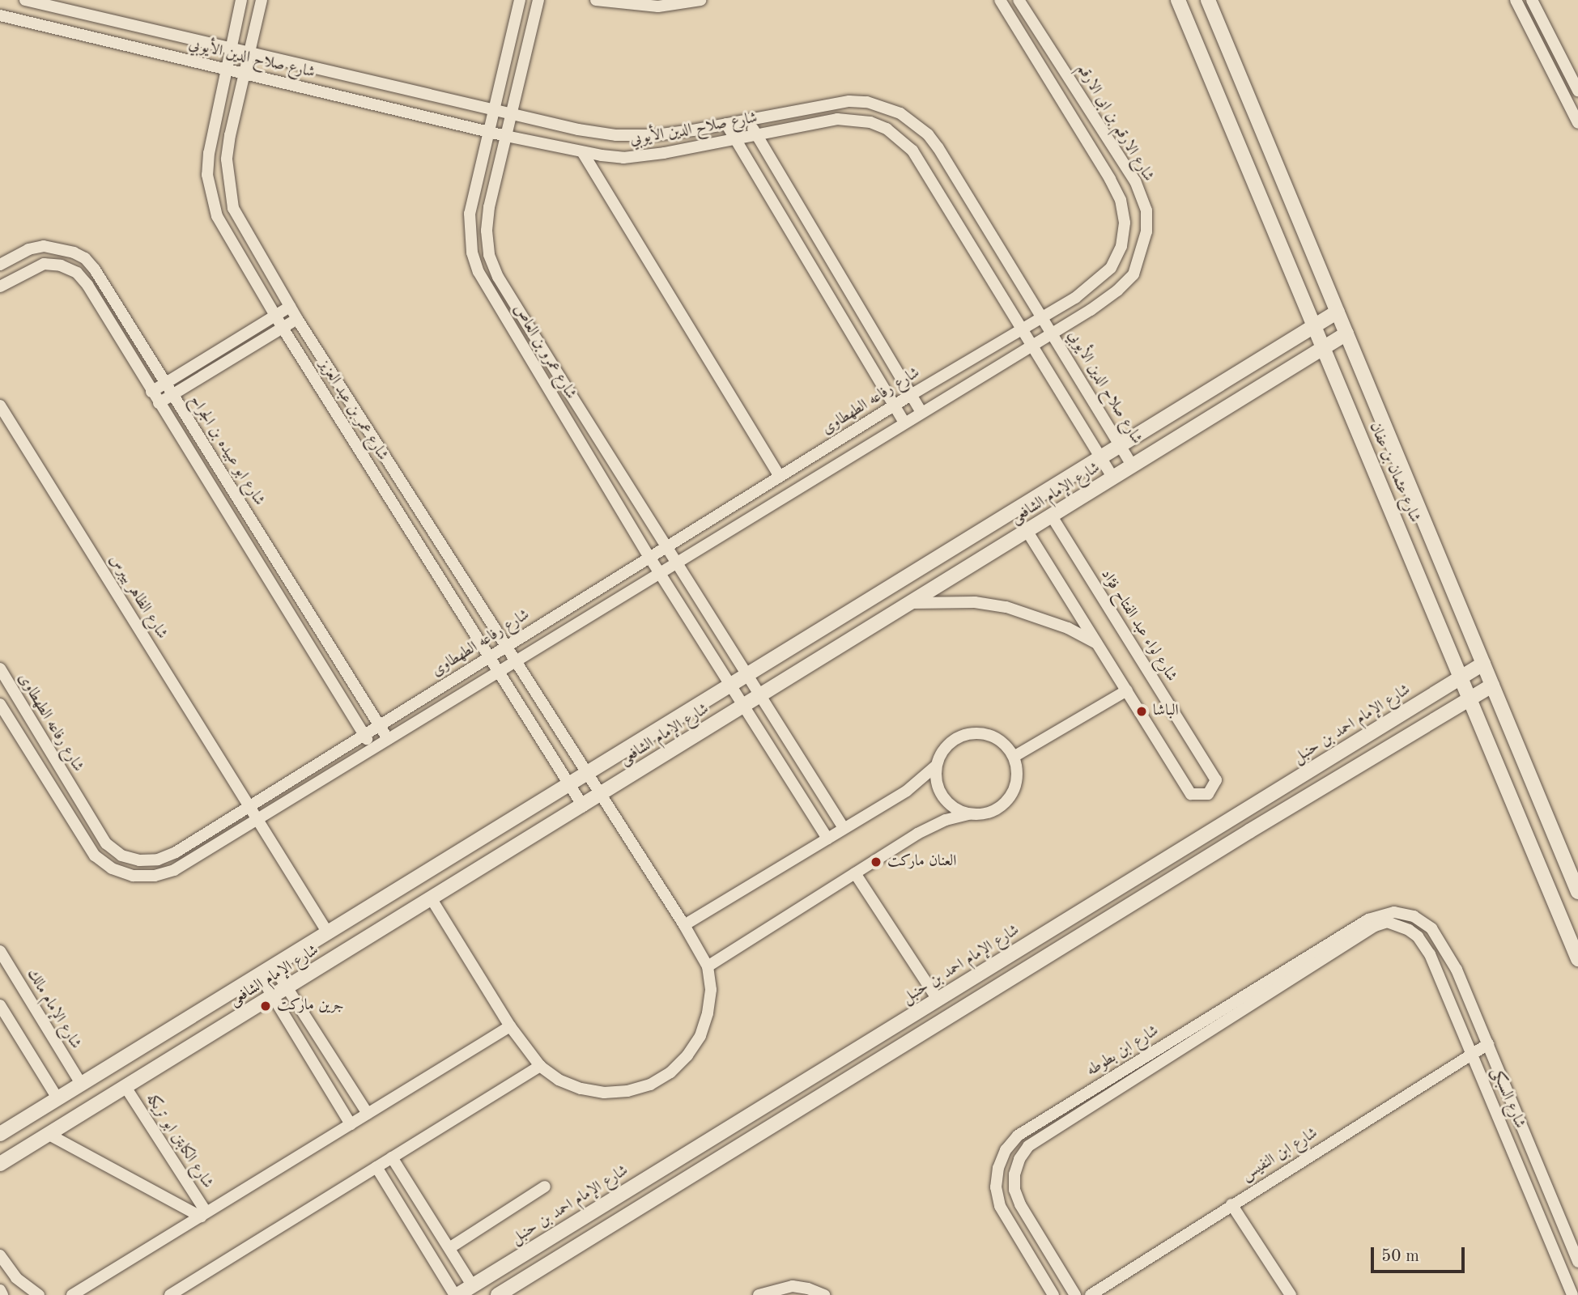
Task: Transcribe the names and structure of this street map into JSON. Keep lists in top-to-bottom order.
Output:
{
  "streets": {
    "street": [
      "شارع صلاح الدين الأيوبي",
      "شارع الارقم بن ابى الارقم",
      "شارع عمرو بن العاص",
      "شارع رفاعه الطهطاوى",
      "شارع عمر بن عبد العزيز",
      "شارع ابو عبيده بن الجراح",
      "شارع عثمان بن عفان",
      "شارع الإمام الشافعى",
      "شارع الظاهر بيبرس",
      "شارع لواء عبد الفتاح فؤاد",
      "شارع الإمام احمد بن حنبل",
      "شارع الإمام مالك",
      "شارع ابن بطوطه",
      "شارع السبكى",
      "شارع الكابتن ابو تريكه",
      "شارع ابن النفيس"
    ]
  },
  "crossings": [
    ["شارع صلاح الدين الأيوبي", "شارع الارقم بن ابى الارقم"],
    ["شارع صلاح الدين الأيوبي", "شارع عمرو بن العاص"],
    ["شارع صلاح الدين الأيوبي", "شارع رفاعه الطهطاوى"],
    ["شارع صلاح الدين الأيوبي", "شارع عمر بن عبد العزيز"],
    ["شارع صلاح الدين الأيوبي", "شارع الإمام الشافعى"],
    ["شارع الارقم بن ابى الارقم", "شارع رفاعه الطهطاوى"],
    ["شارع عمرو بن العاص", "شارع رفاعه الطهطاوى"],
    ["شارع عمرو بن العاص", "شارع الإمام الشافعى"],
    ["شارع رفاعه الطهطاوى", "شارع عمر بن عبد العزيز"],
    ["شارع رفاعه الطهطاوى", "شارع ابو عبيده بن الجراح"],
    ["شارع رفاعه الطهطاوى", "شارع الظاهر بيبرس"],
    ["شارع عمر بن عبد العزيز", "شارع الإمام الشافعى"],
    ["شارع عثمان بن عفان", "شارع الإمام الشافعى"],
    ["شارع عثمان بن عفان", "شارع الإمام احمد بن حنبل"],
    ["شارع الإمام الشافعى", "شارع الظاهر بيبرس"],
    ["شارع الإمام الشافعى", "شارع لواء عبد الفتاح فؤاد"],
    ["شارع الإمام الشافعى", "شارع الإمام مالك"],
    ["شارع الإمام الشافعى", "شارع الكابتن ابو تريكه"],
    ["شارع ابن بطوطه", "شارع السبكى"],
    ["شارع السبكى", "شارع ابن النفيس"]
  ],
  "places": ["الباشا", "العنان ماركت", "جرين ماركت"],
  "scale_bar": "50 m"
}
